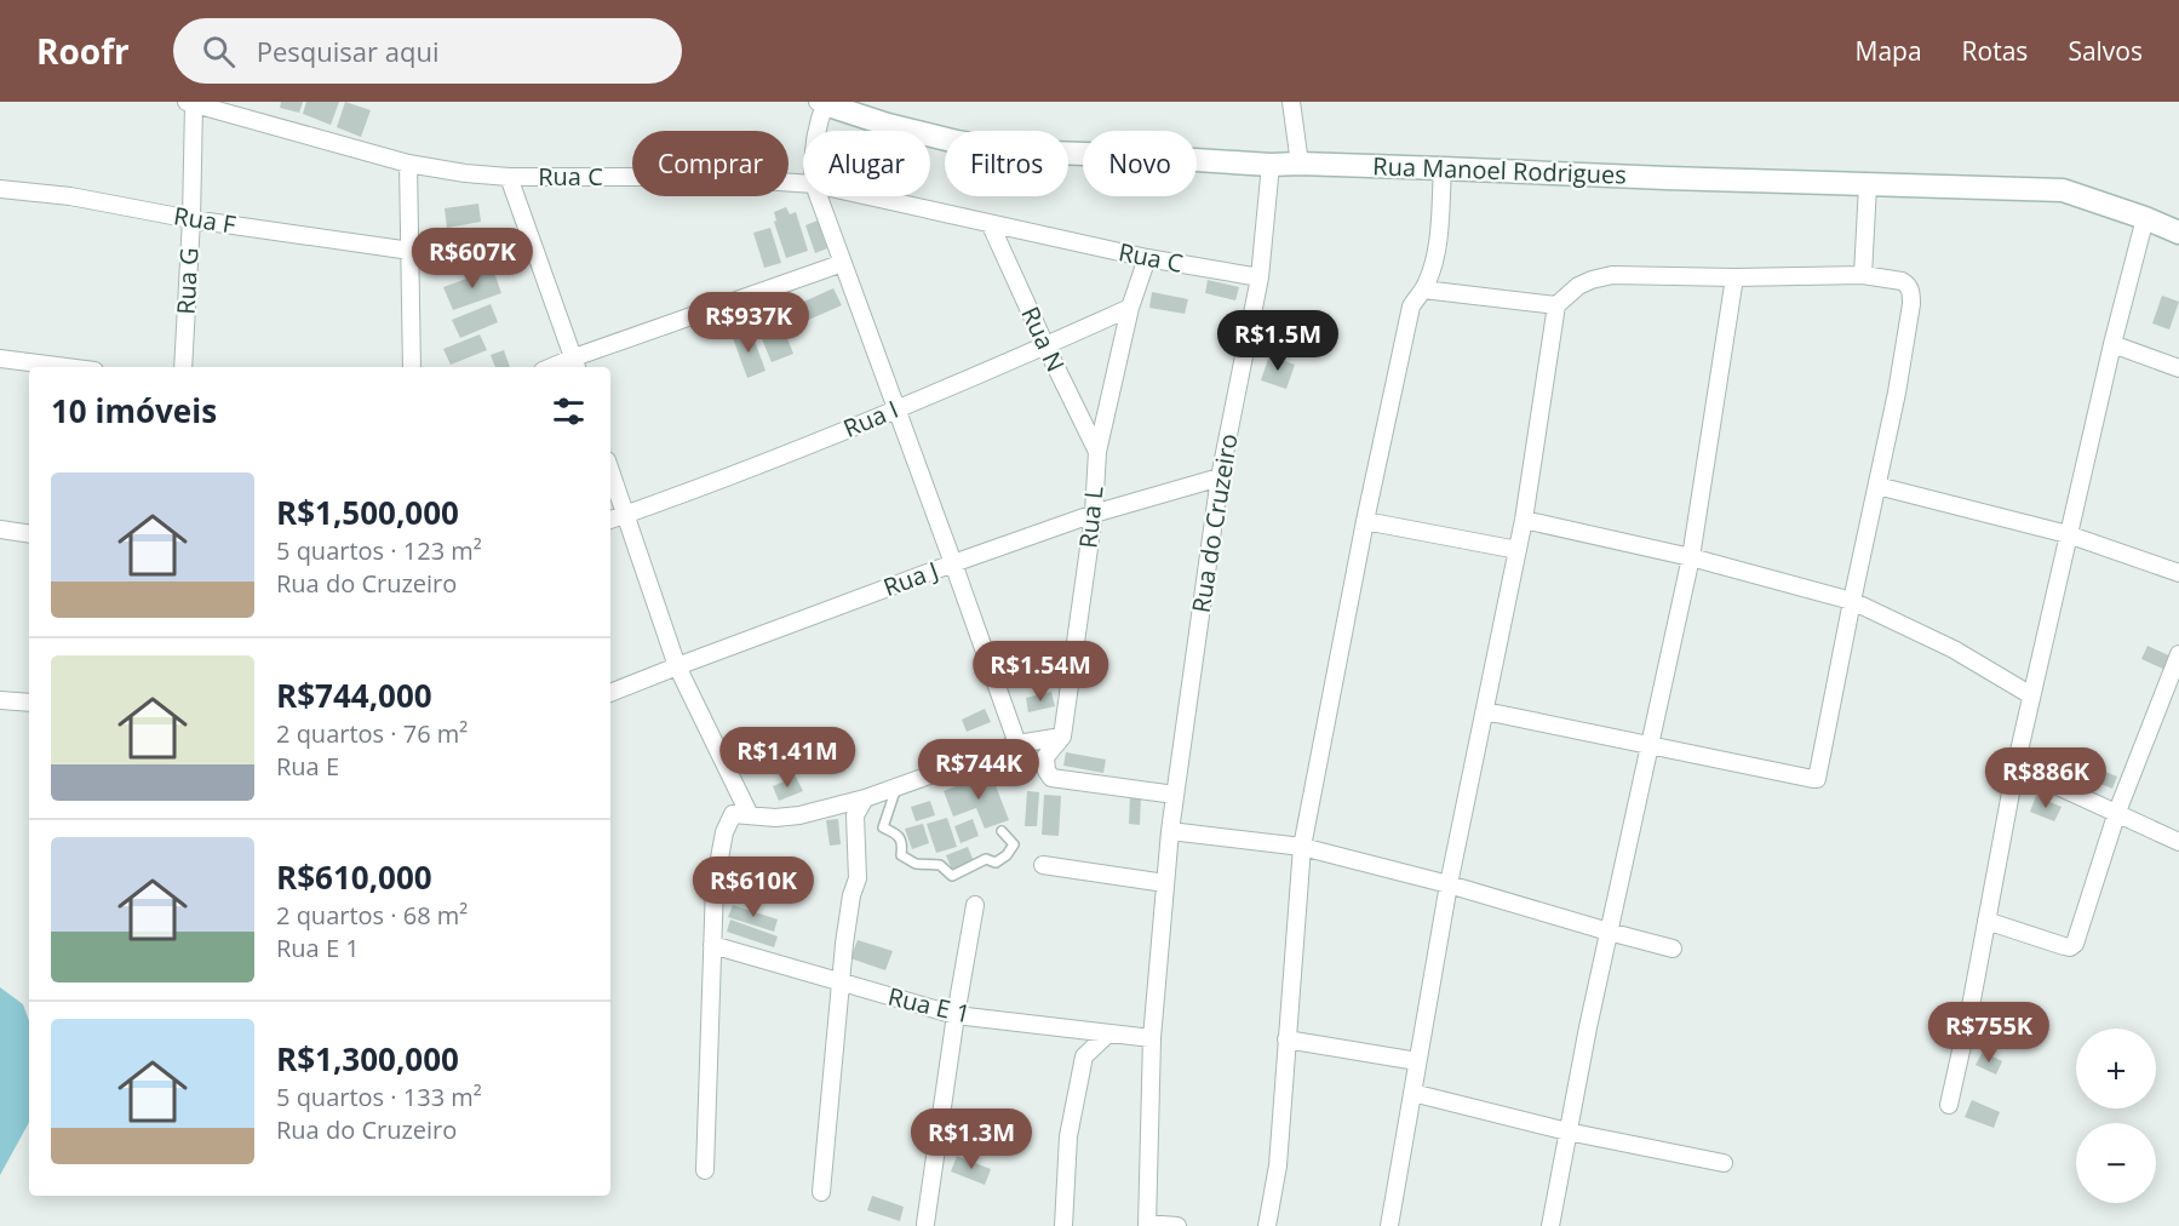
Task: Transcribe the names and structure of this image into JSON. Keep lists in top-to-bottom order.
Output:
{
  "streets": {
    "street": [
      "Rua Manoel Rodrigues",
      "Rua C",
      "Rua F",
      "Rua G",
      "Rua N",
      "Rua I",
      "Rua L",
      "Rua do Cruzeiro",
      "Rua J",
      "Rua E 1"
    ]
  },
  "crossings": [
    ["Rua Manoel Rodrigues", "Rua do Cruzeiro"],
    ["Rua C", "Rua G"],
    ["Rua C", "Rua N"],
    ["Rua C", "Rua L"],
    ["Rua C", "Rua do Cruzeiro"],
    ["Rua F", "Rua G"],
    ["Rua N", "Rua I"],
    ["Rua N", "Rua L"],
    ["Rua I", "Rua L"],
    ["Rua L", "Rua do Cruzeiro"],
    ["Rua L", "Rua J"],
    ["Rua do Cruzeiro", "Rua J"],
    ["Rua do Cruzeiro", "Rua E 1"]
  ],
  "page": {
    "header": "Roofr",
    "search": "Pesquisar aqui",
    "nav": ["Mapa", "Rotas", "Salvos"],
    "chip": [
      "Comprar",
      "Alugar",
      "Filtros",
      "Novo"
    ],
    "price": [
      "R$607K",
      "R$937K",
      "R$1.5M",
      "R$1.54M",
      "R$1.41M",
      "R$744K",
      "R$886K",
      "R$610K",
      "R$755K",
      "R$1.3M"
    ],
    "heading": "10 imóveis",
    "list": [
      {
        "name": "R$1,500,000",
        "note": "5 quartos · 123 m² · Rua do Cruzeiro"
      },
      {
        "name": "R$744,000",
        "note": "2 quartos · 76 m² · Rua E"
      },
      {
        "name": "R$610,000",
        "note": "2 quartos · 68 m² · Rua E 1"
      },
      {
        "name": "R$1,300,000",
        "note": "5 quartos · 133 m² · Rua do Cruzeiro"
      }
    ],
    "map_buttons": ["+", "−"]
  }
}
